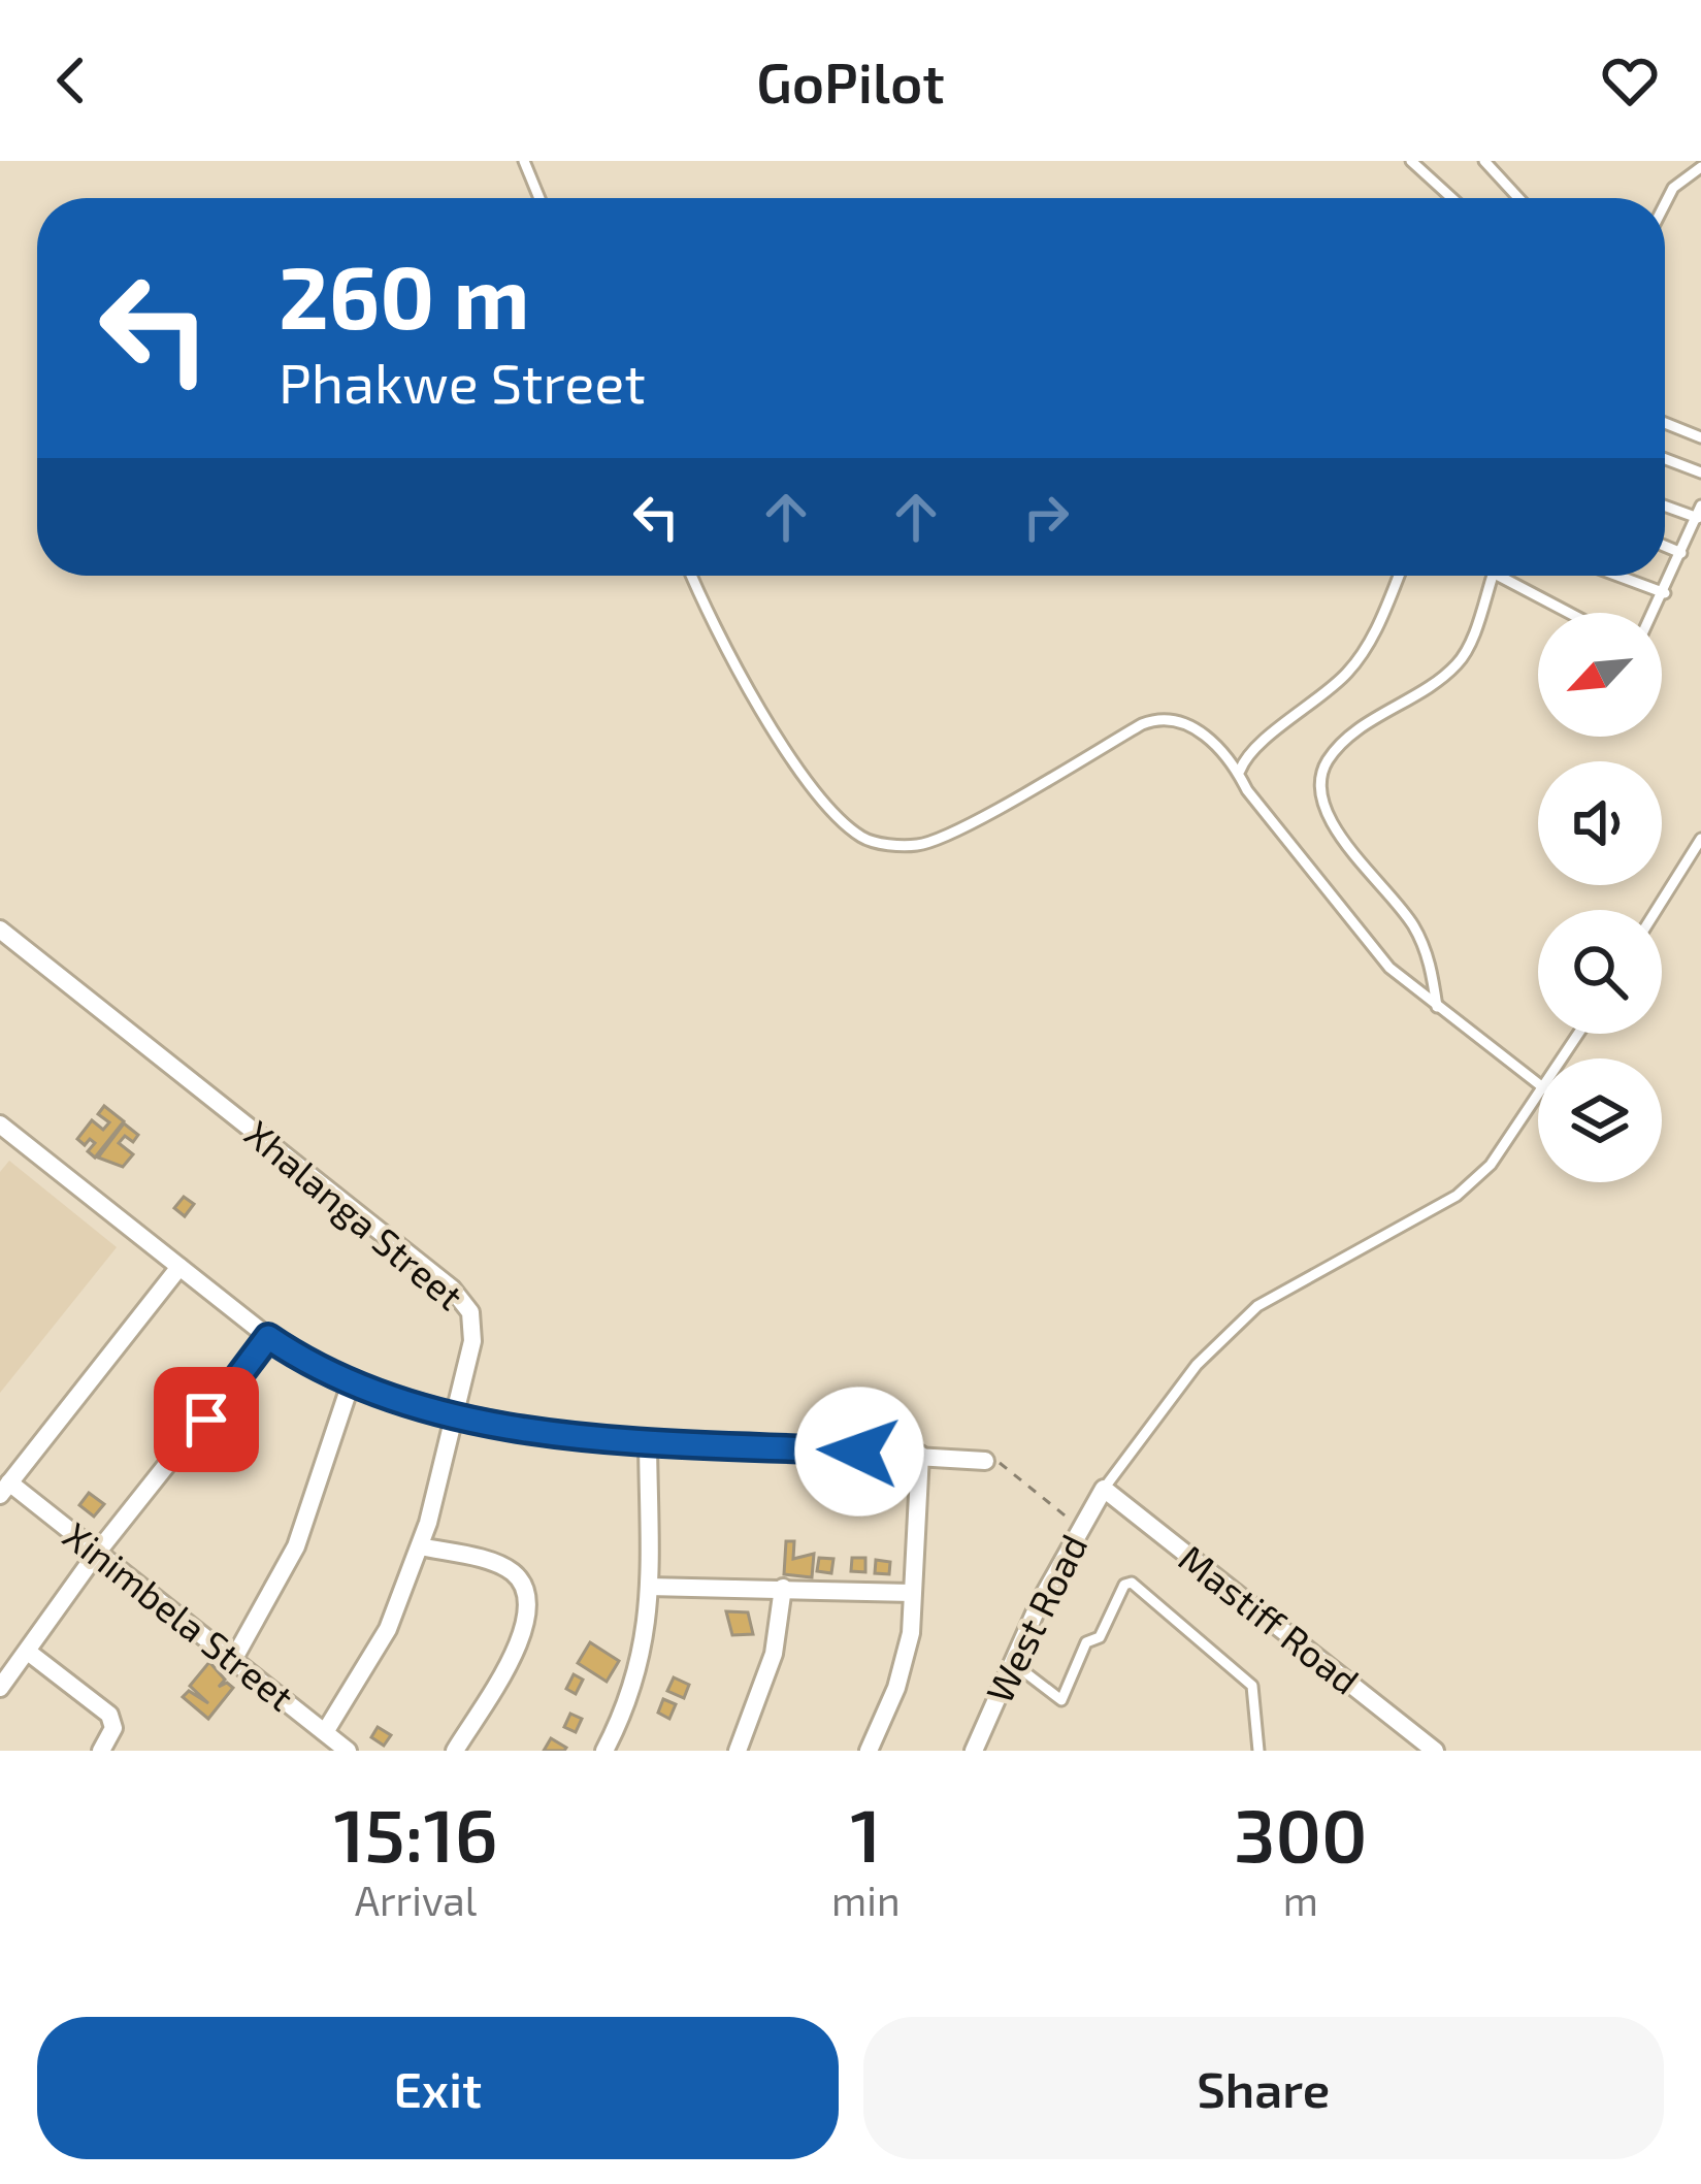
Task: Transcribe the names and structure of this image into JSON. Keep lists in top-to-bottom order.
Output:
{
  "streets": {
    "street": [
      "Xhalanga Street",
      "Xinimbela Street",
      "West Road",
      "Mastiff Road"
    ]
  },
  "crossings": [
    ["Xhalanga Street", "Xinimbela Street"],
    ["West Road", "Mastiff Road"]
  ],
  "north": "bottom left",
  "page": {
    "header": "GoPilot",
    "turn": ["260 m", "Phakwe Street"],
    "eta": [
      "15:16",
      "Arrival",
      "1",
      "min",
      "300",
      "m"
    ],
    "buttons": ["Exit", "Share"]
  }
}
